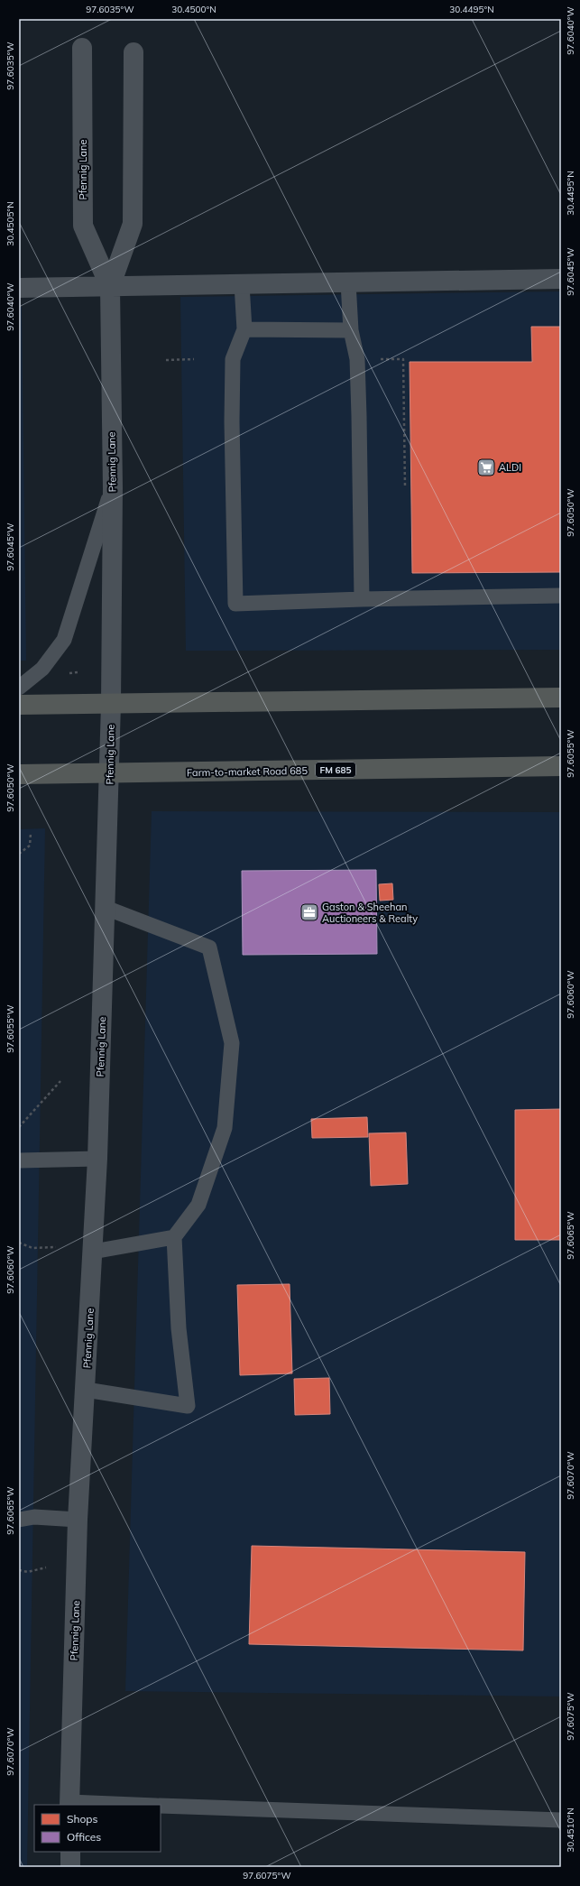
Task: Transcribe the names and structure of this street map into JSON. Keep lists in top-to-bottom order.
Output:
{
  "streets": {
    "main road": ["FM 685", "Farm-to-market Road 685"],
    "street": ["Pfennig Lane"]
  },
  "crossings": [
    ["Pfennig Lane", "Farm-to-market Road 685"]
  ],
  "places": {
    "supermarket": ["ALDI"],
    "office": ["Gaston & Sheehan Auctioneers & Realty"]
  },
  "legend": ["Shops", "Offices"],
  "coordinates": [
    "97.6035°W",
    "30.4500°N",
    "30.4495°N",
    "97.6040°W",
    "30.4505°N",
    "97.6045°W",
    "97.6050°W",
    "97.6055°W",
    "97.6060°W",
    "97.6065°W",
    "97.6070°W",
    "97.6075°W",
    "30.4510°N"
  ]
}
